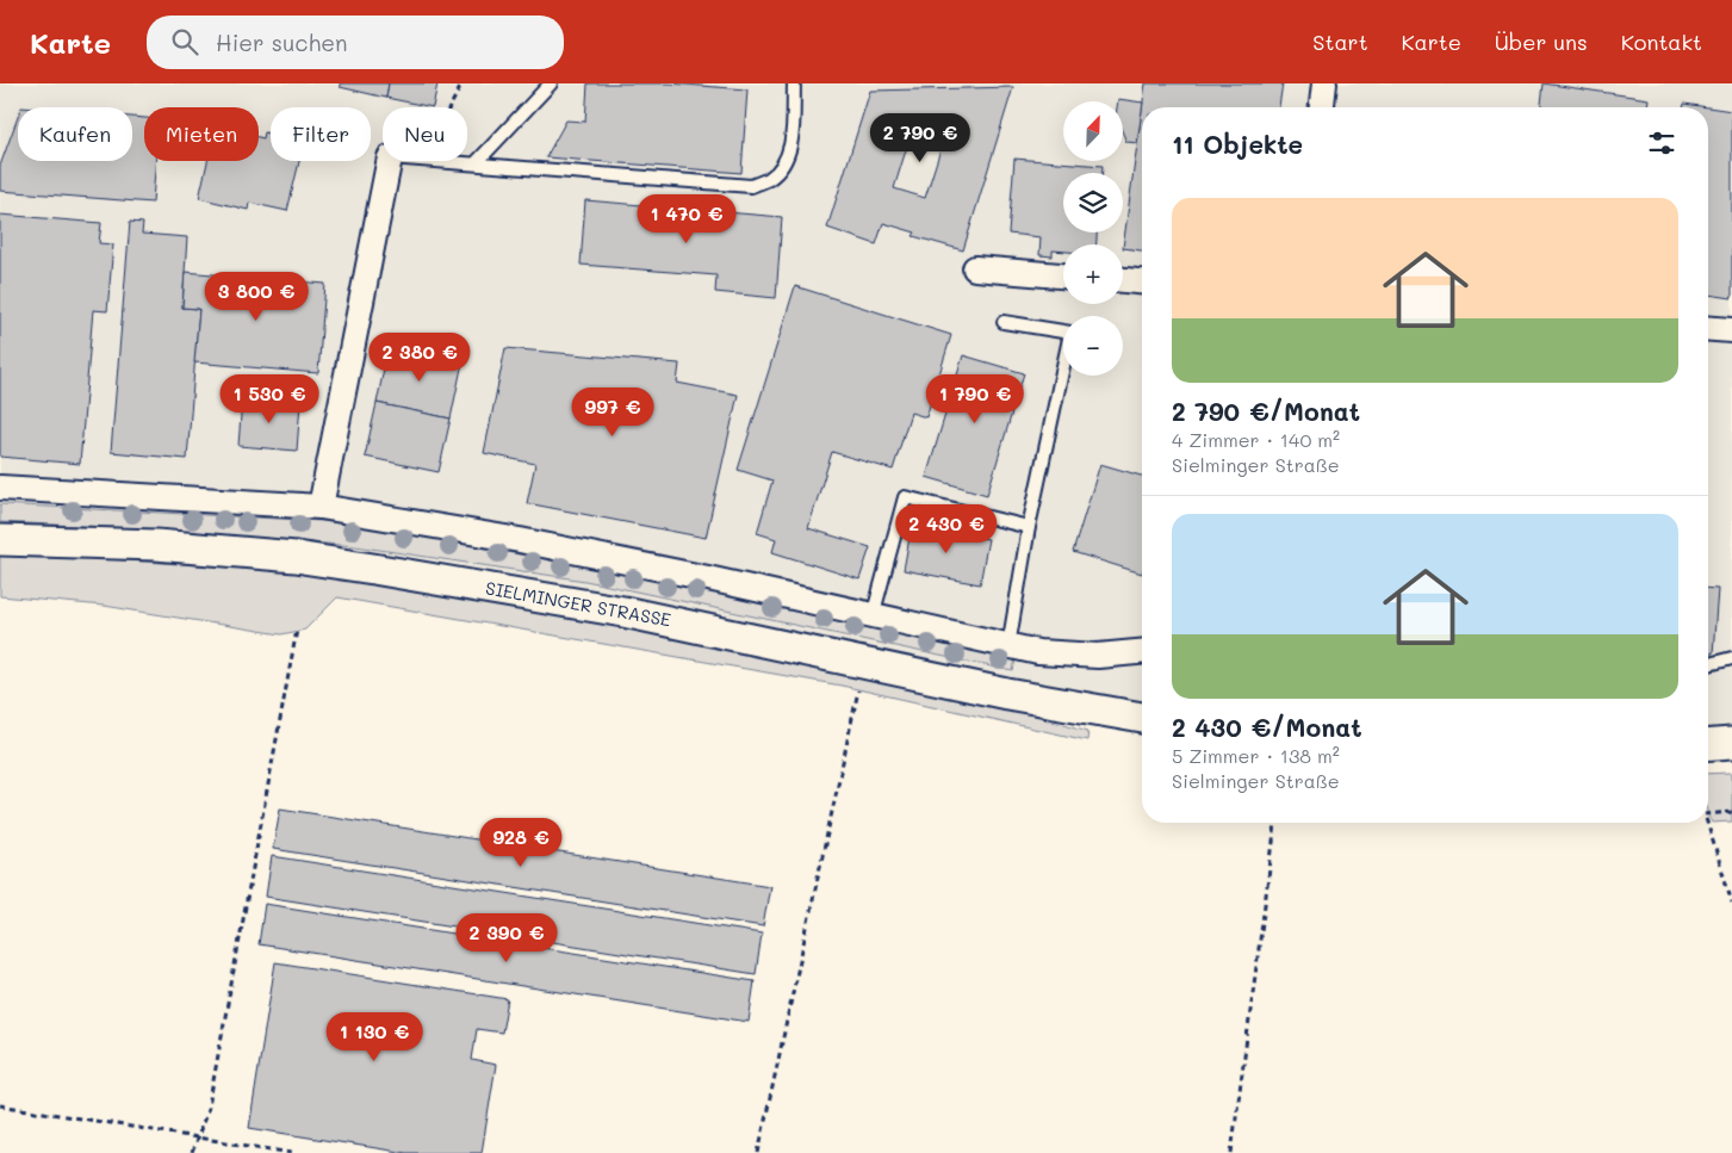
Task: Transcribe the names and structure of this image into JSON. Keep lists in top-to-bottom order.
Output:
{
  "streets": {
    "street": ["SIELMINGER STRASSE"]
  },
  "north": "top right",
  "page": {
    "header": "Karte",
    "search": "Hier suchen",
    "nav": [
      "Start",
      "Karte",
      "Über uns",
      "Kontakt"
    ],
    "map_buttons": ["+", "−"],
    "chip": [
      "Kaufen",
      "Mieten",
      "Filter",
      "Neu"
    ],
    "heading": "11 Objekte",
    "price": [
      "2 790 €",
      "1 470 €",
      "3 800 €",
      "2 380 €",
      "1 530 €",
      "1 790 €",
      "997 €",
      "2 430 €",
      "928 €",
      "2 390 €",
      "1 130 €"
    ],
    "list": [
      {
        "name": "2 790 €/Monat",
        "note": "4 Zimmer · 140 m² · Sielminger Straße"
      },
      {
        "name": "2 430 €/Monat",
        "note": "5 Zimmer · 138 m² · Sielminger Straße"
      }
    ]
  }
}
